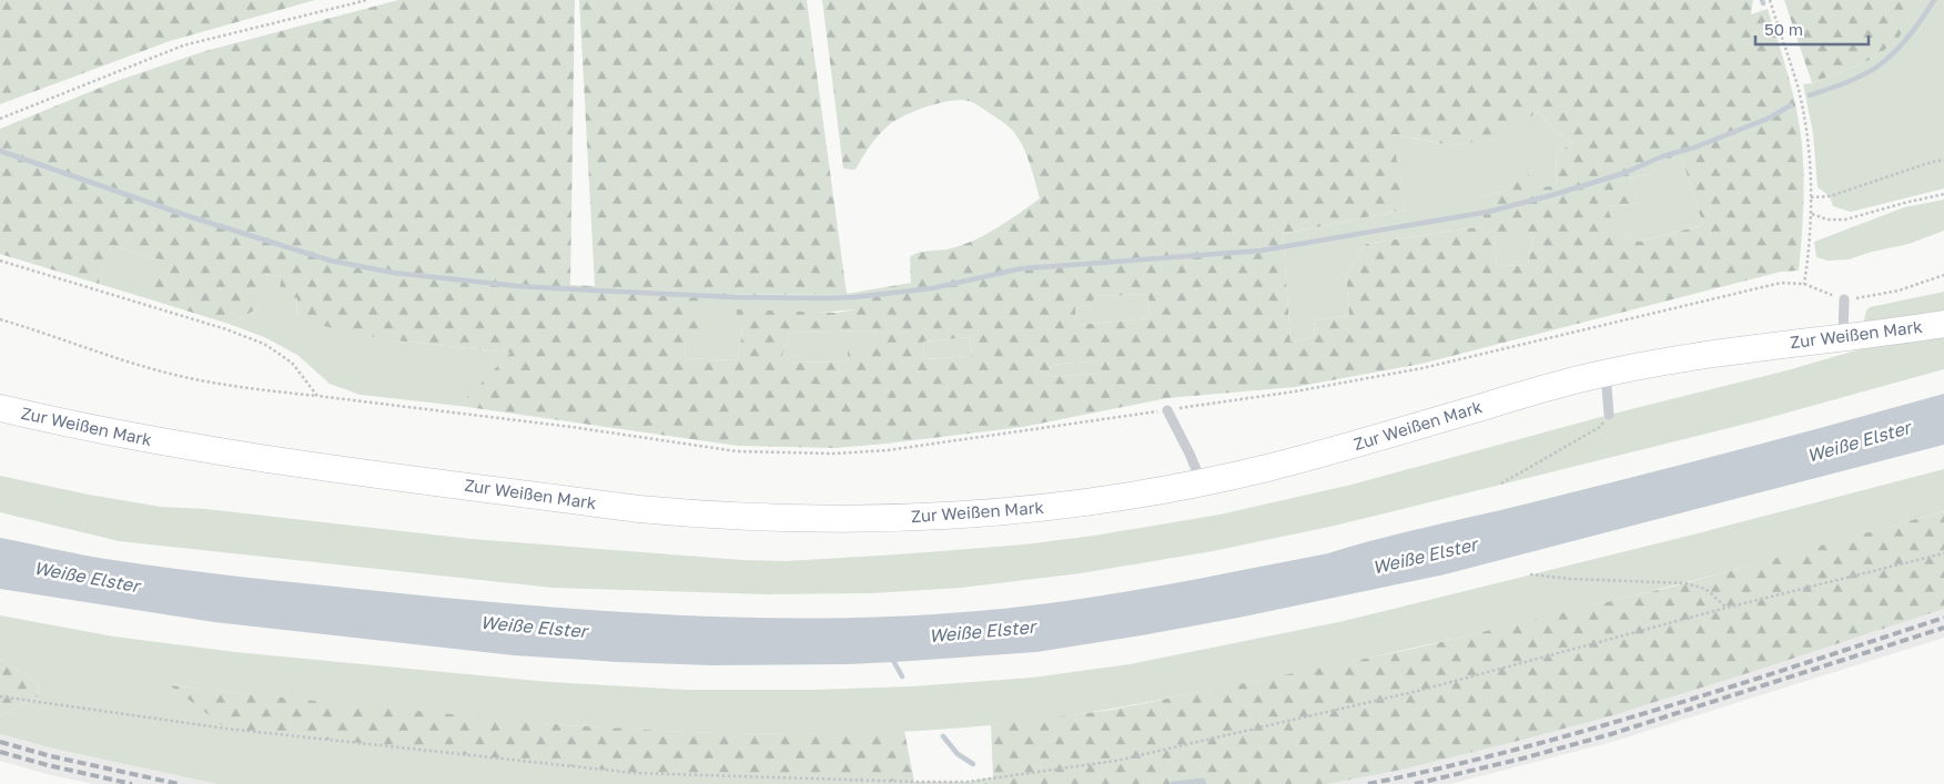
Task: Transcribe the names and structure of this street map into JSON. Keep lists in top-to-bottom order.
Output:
{
  "streets": {
    "main road": ["Zur Weißen Mark"]
  },
  "water": ["Weiße Elster"],
  "scale_bar": "50 m"
}
